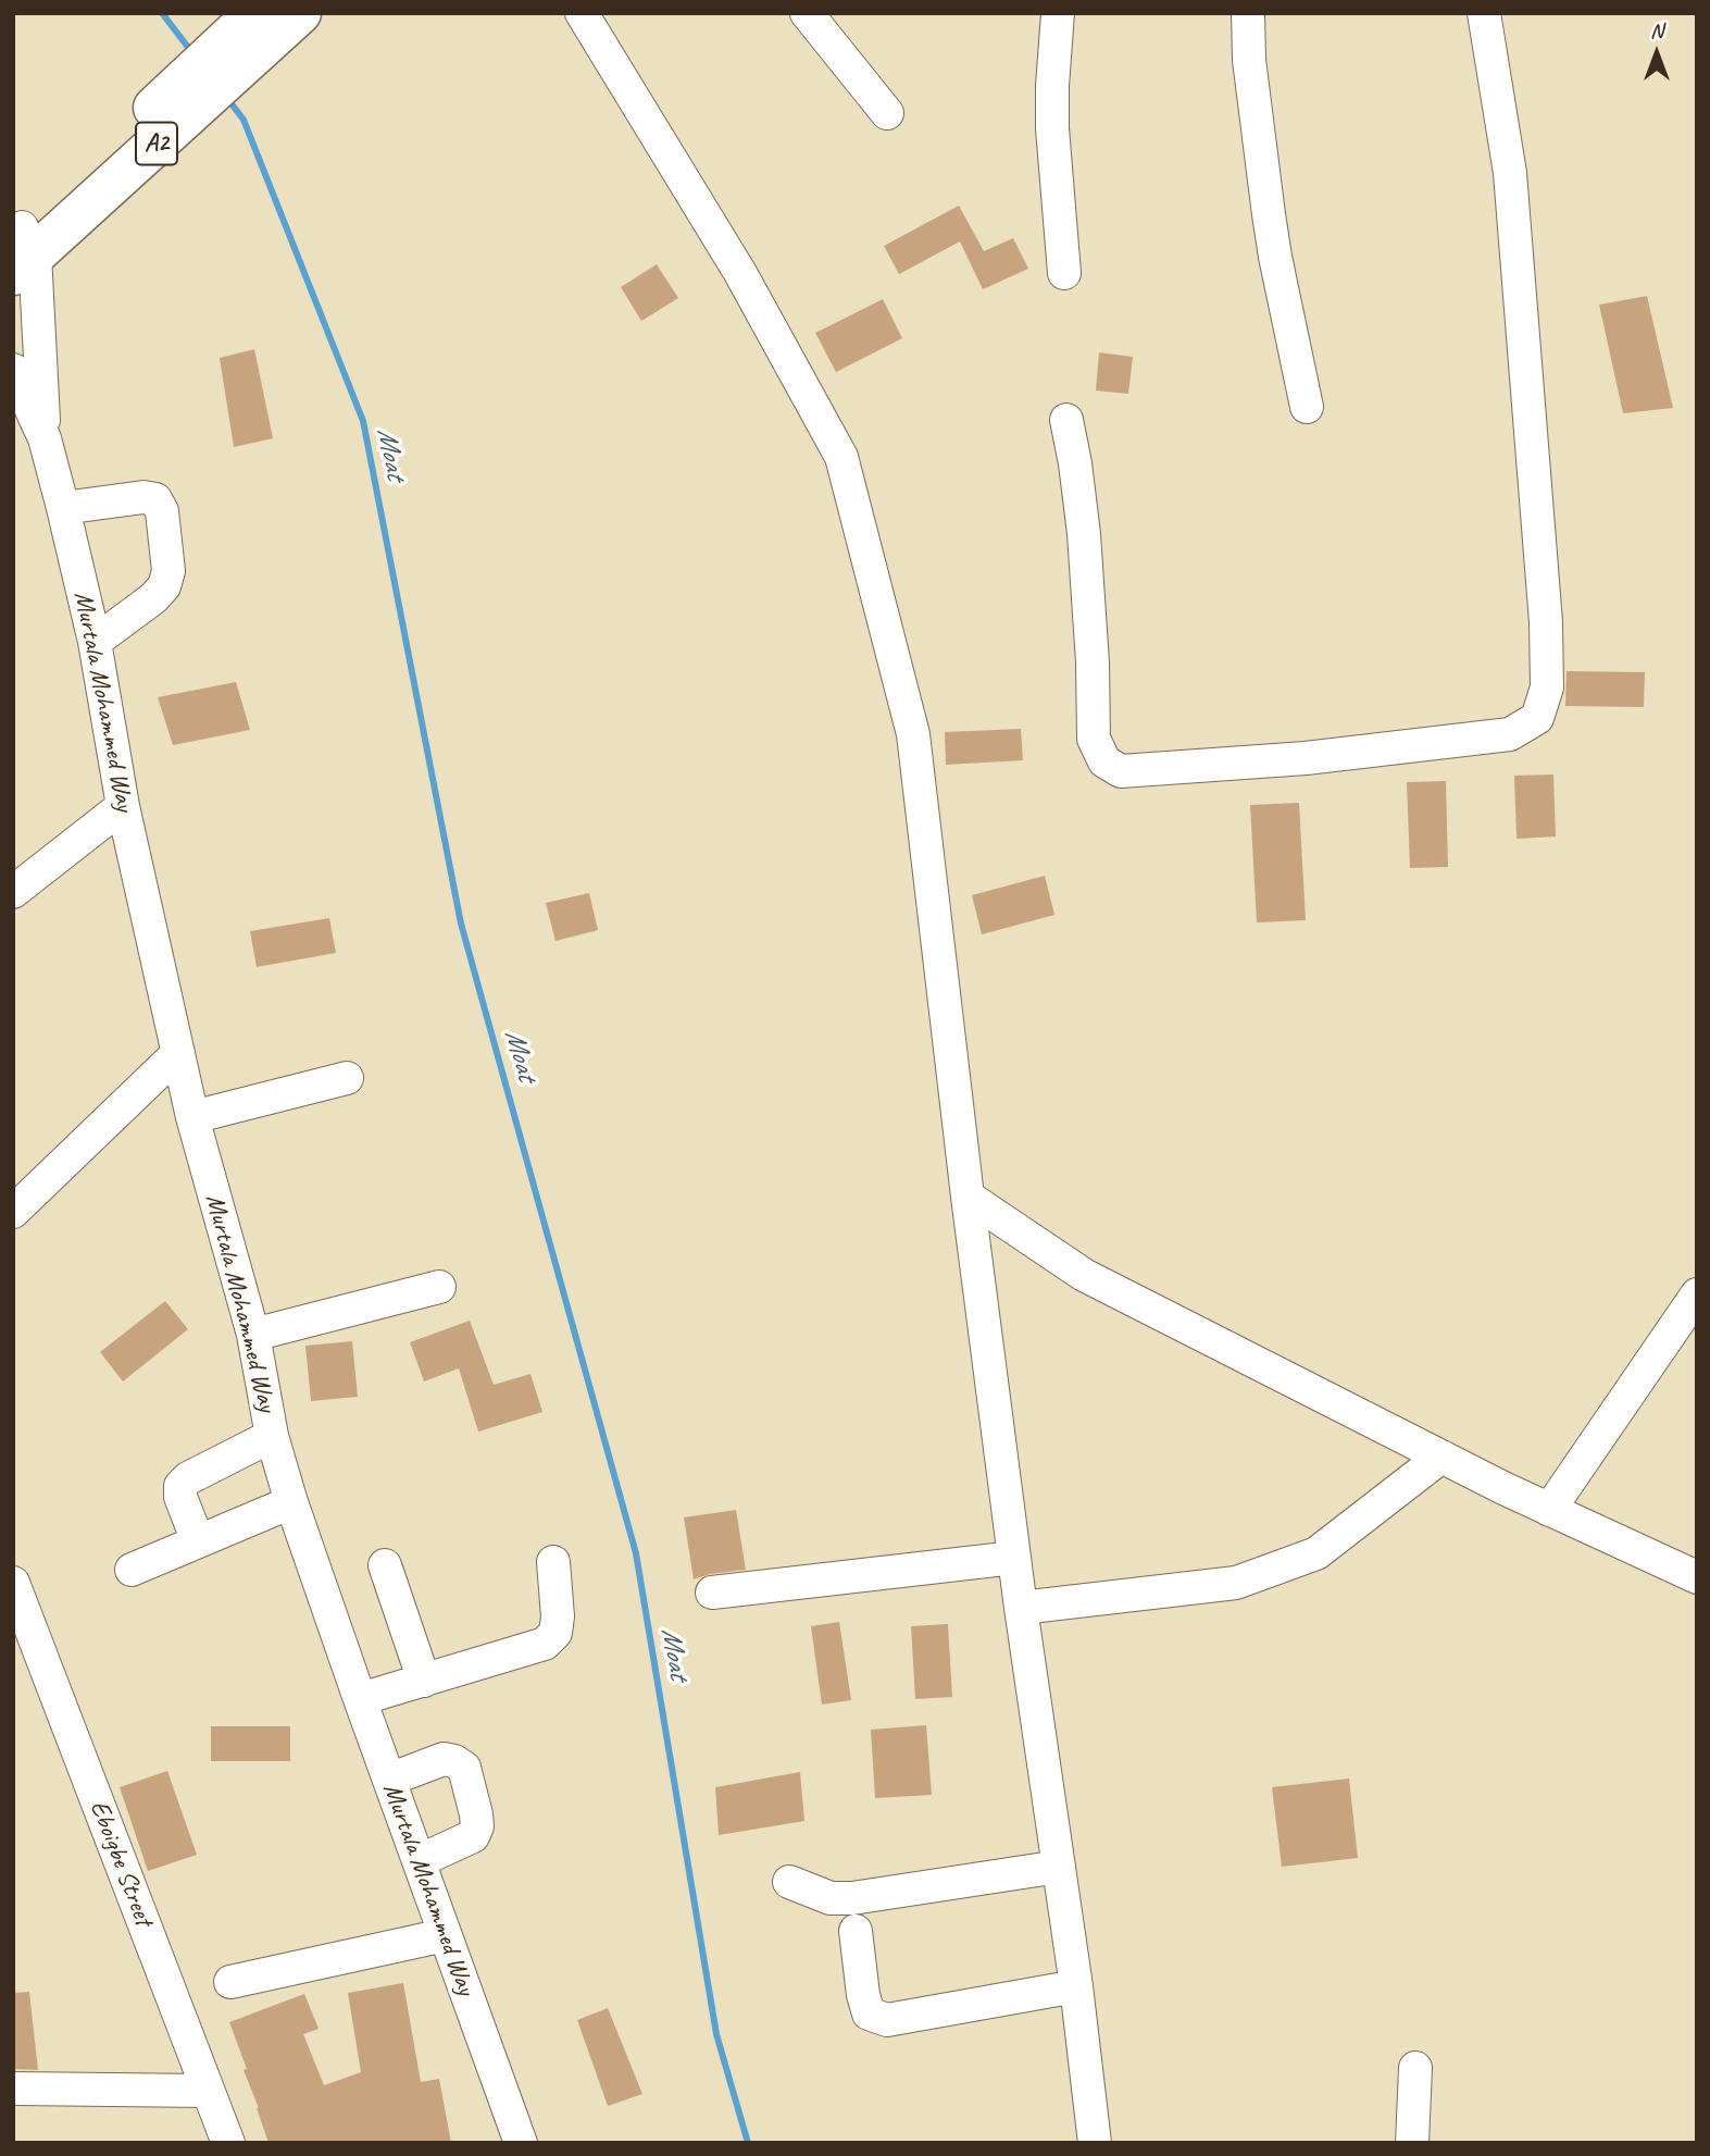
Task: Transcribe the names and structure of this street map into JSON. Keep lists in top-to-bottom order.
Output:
{
  "streets": {
    "highway": ["A2"],
    "street": ["Murtala Mohammed Way", "Eboigbe Street"]
  },
  "water": ["Moat"],
  "north": "top"
}
